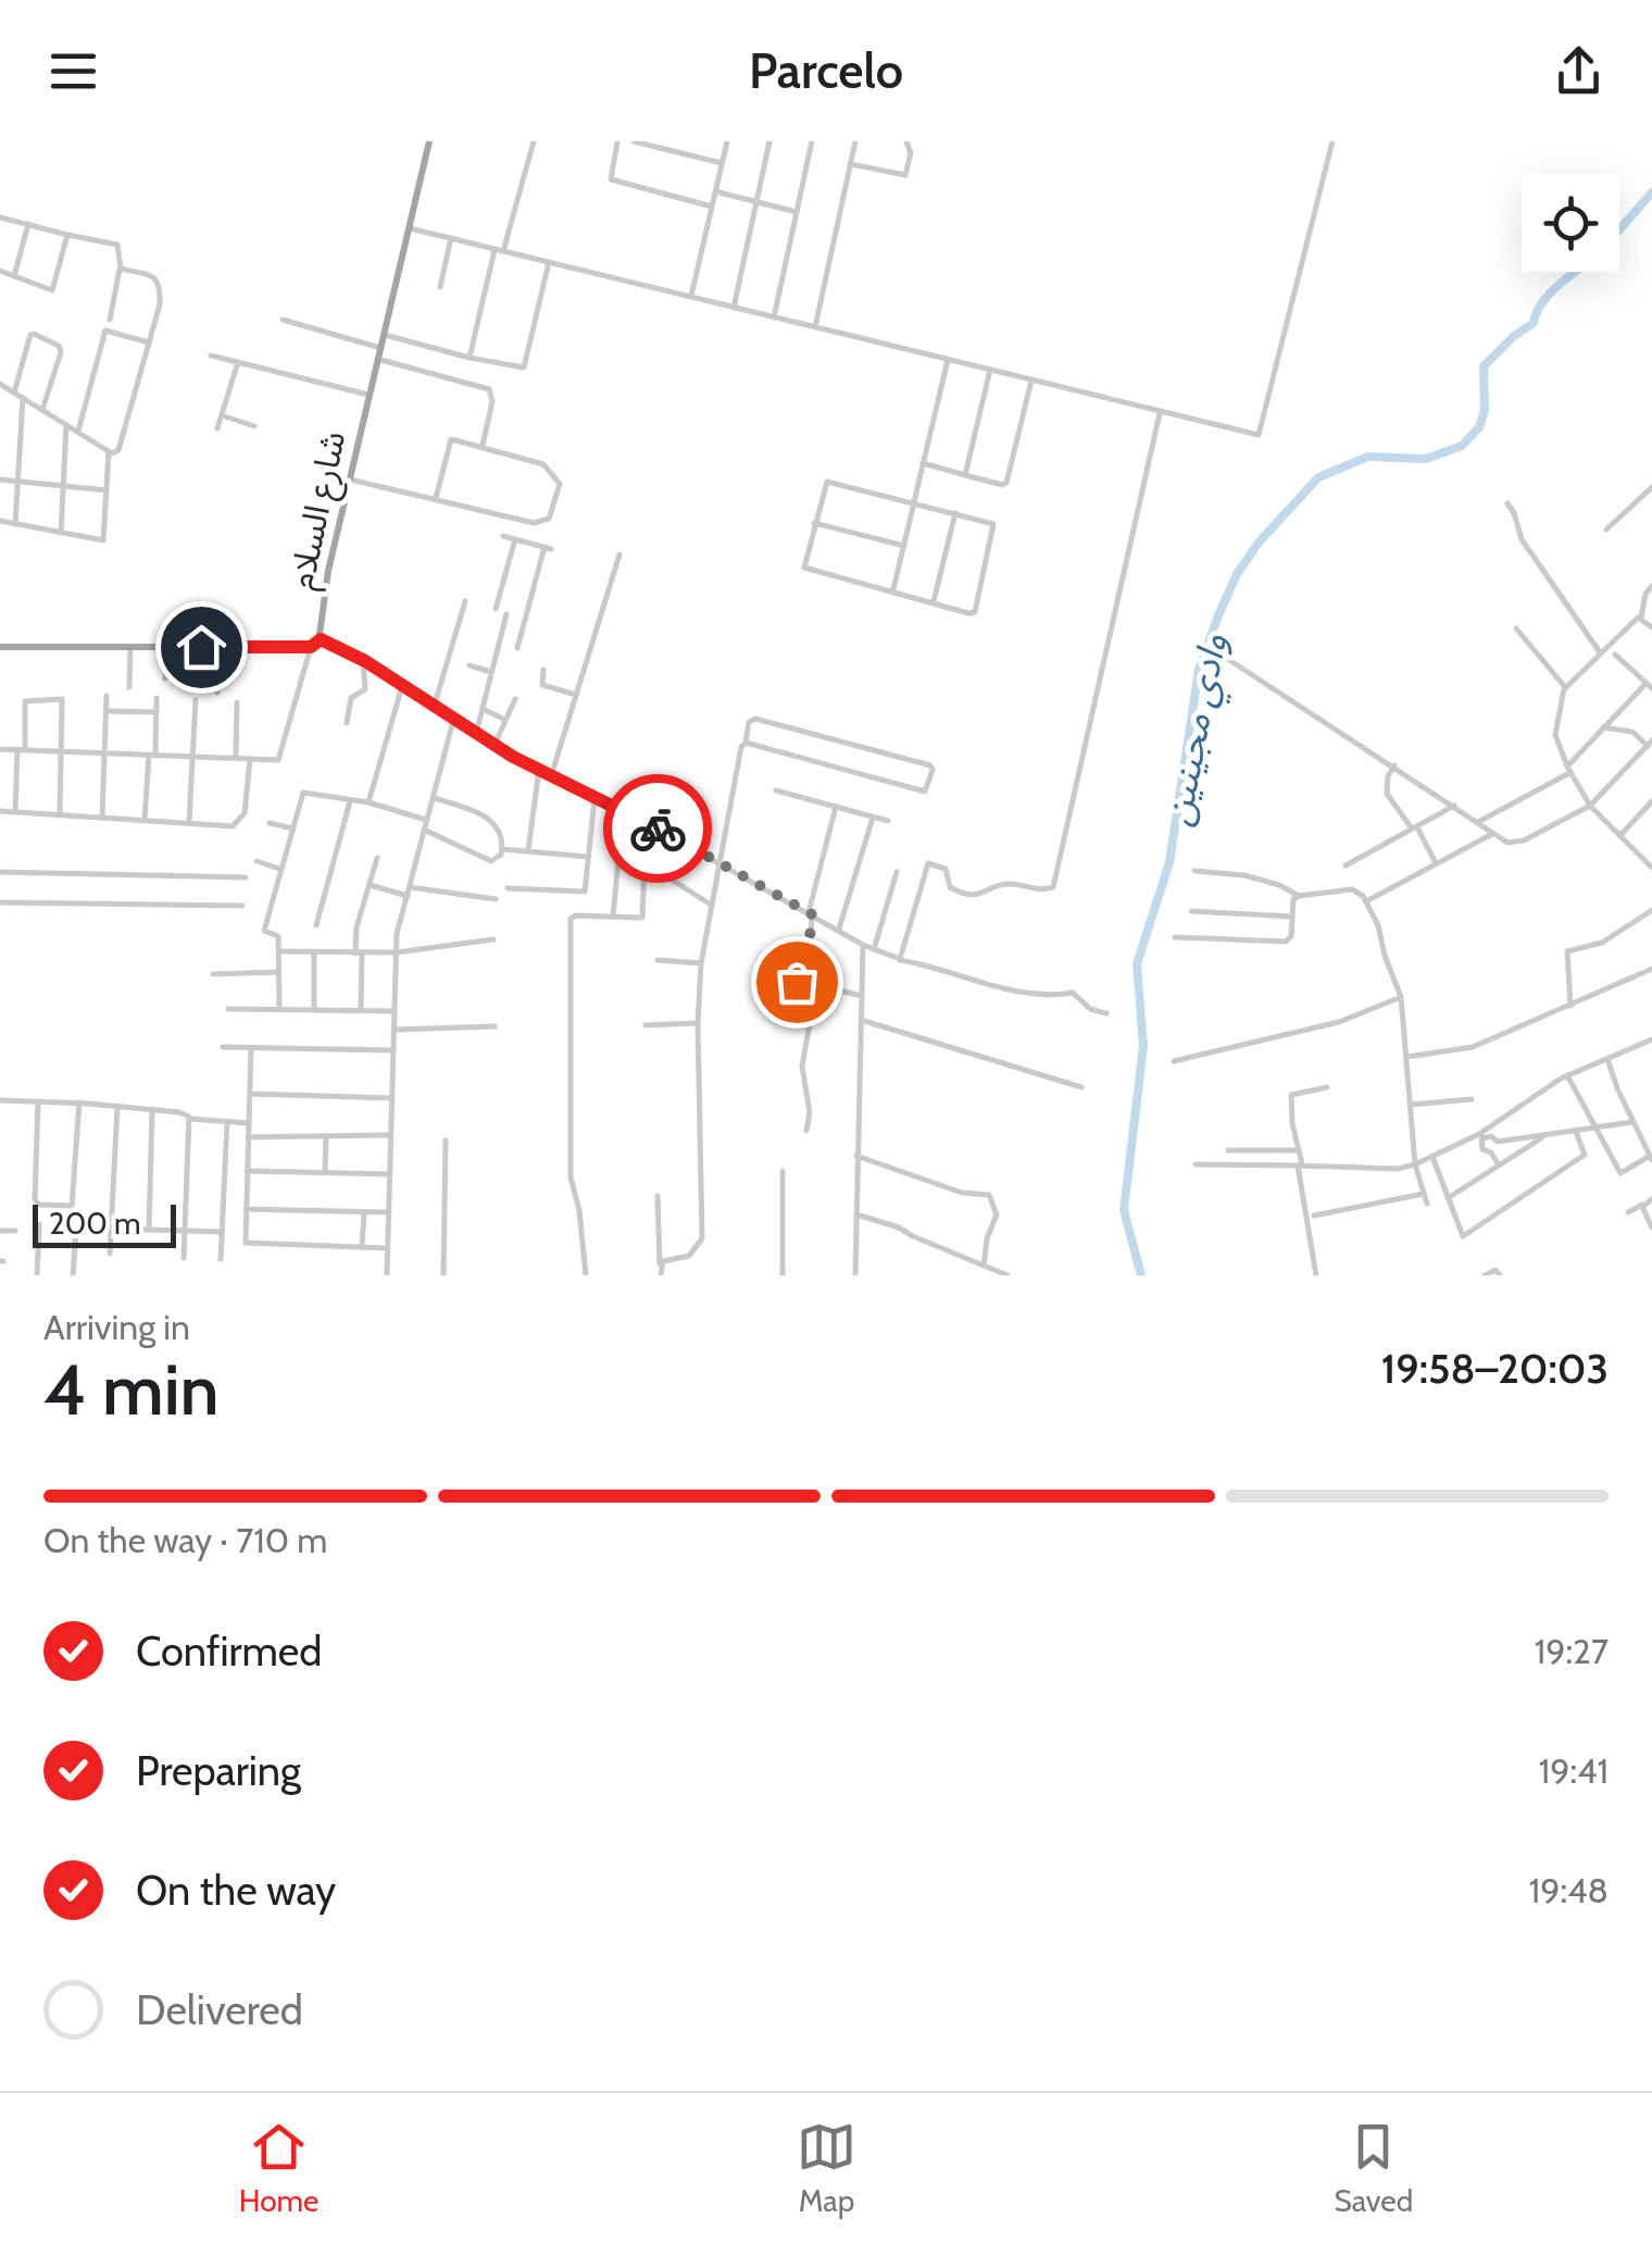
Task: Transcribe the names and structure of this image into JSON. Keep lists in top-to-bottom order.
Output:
{
  "streets": {
    "main road": ["شارع السلام"]
  },
  "water": ["وادي مجينين"],
  "scale_bar": "200 m",
  "page": {
    "header": "Parcelo",
    "scale": "200 m",
    "heading": ["4 min", "Arriving in", "19:58–20:03"],
    "bar": "On the way · 710 m",
    "list": [
      ["Confirmed", "19:27"],
      ["Preparing", "19:41"],
      ["On the way", "19:48"],
      "Delivered"
    ],
    "tabs": ["Home", "Map", "Saved"]
  }
}
